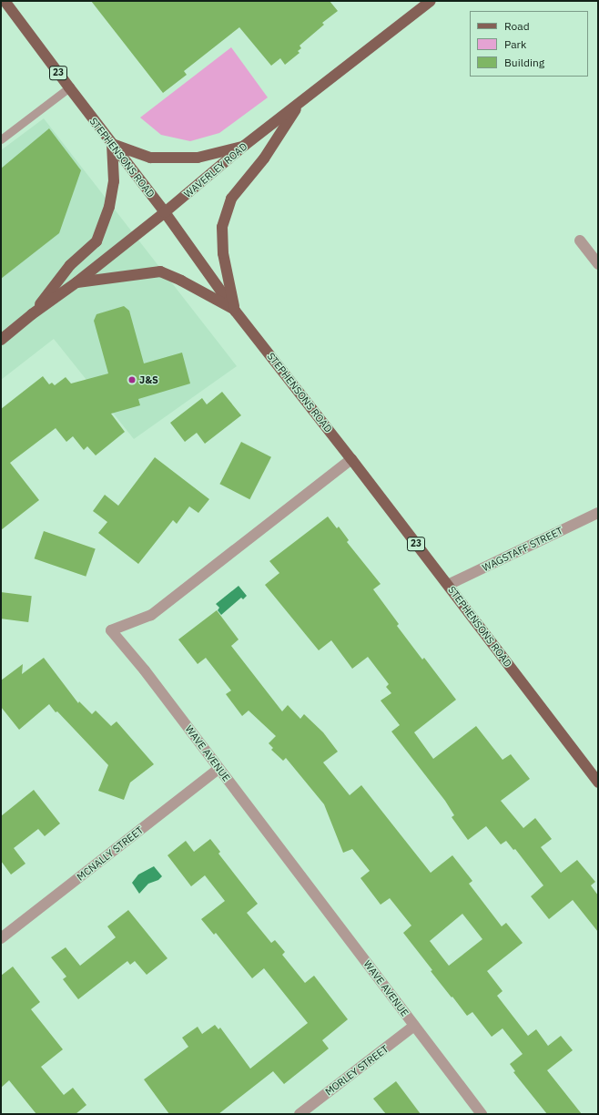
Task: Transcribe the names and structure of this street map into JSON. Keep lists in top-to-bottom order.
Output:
{
  "streets": {
    "main road": ["23", "STEPHENSONS ROAD", "WAVERLEY ROAD"],
    "street": [
      "WAGSTAFF STREET",
      "WAVE AVENUE",
      "MCNALLY STREET",
      "MORLEY STREET"
    ]
  },
  "crossings": [
    ["STEPHENSONS ROAD", "WAVERLEY ROAD"],
    ["STEPHENSONS ROAD", "WAGSTAFF STREET"],
    ["STEPHENSONS ROAD", "WAVE AVENUE"],
    ["WAVE AVENUE", "MCNALLY STREET"],
    ["WAVE AVENUE", "MORLEY STREET"]
  ],
  "places": ["J&S"],
  "legend": ["Road", "Park", "Building"]
}
